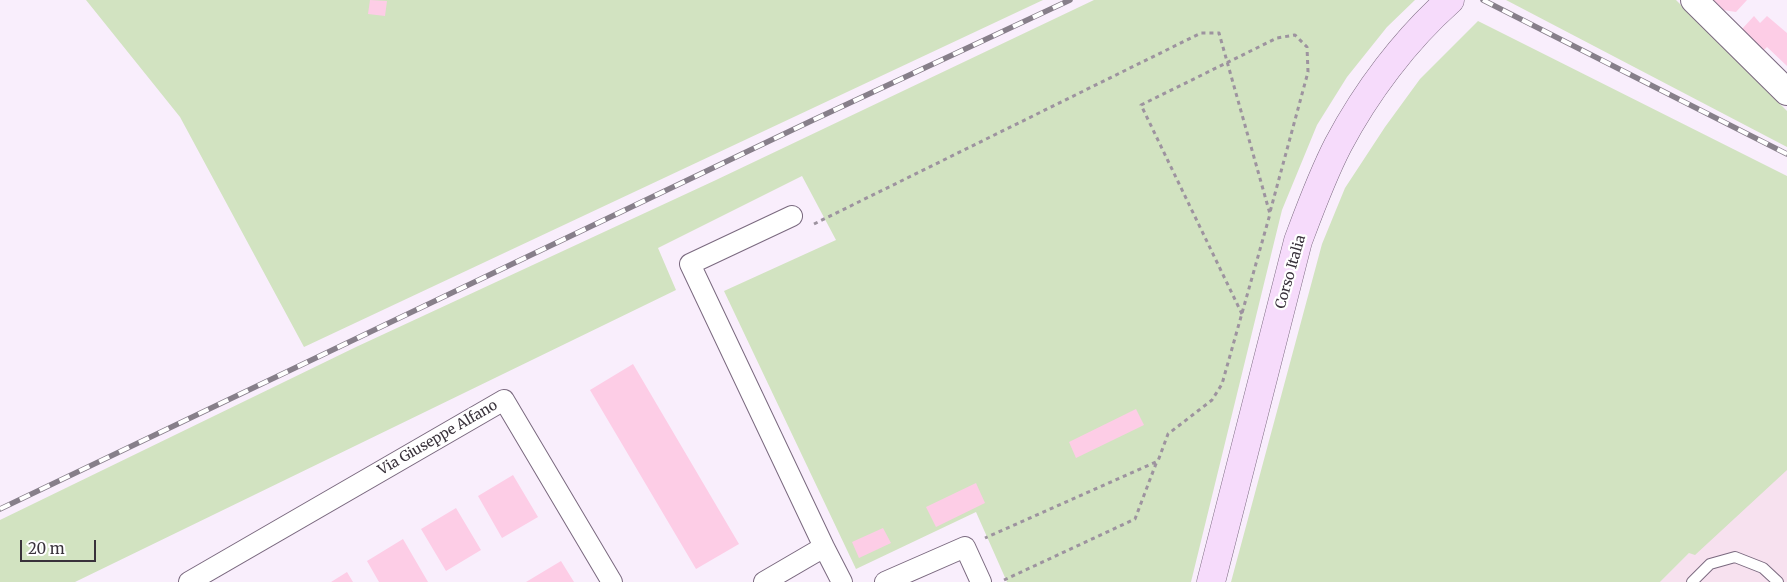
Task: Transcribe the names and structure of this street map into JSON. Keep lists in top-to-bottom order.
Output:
{
  "streets": {
    "main road": ["Corso Italia"],
    "street": ["Via Giuseppe Alfano"]
  },
  "scale_bar": "20 m"
}
